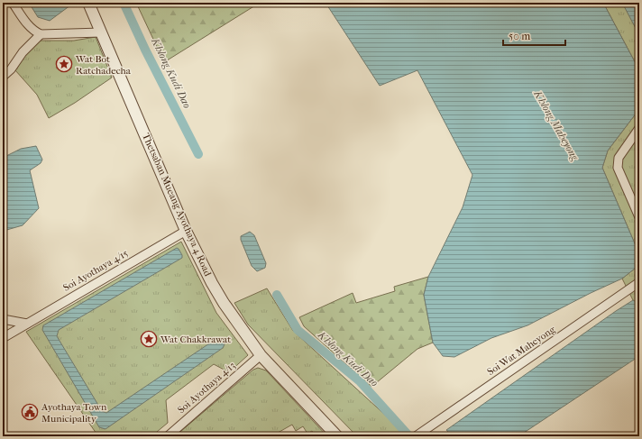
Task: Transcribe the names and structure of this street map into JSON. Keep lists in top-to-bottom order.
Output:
{
  "streets": {
    "street": [
      "Thetsaban Mueang Ayothaya 4 Road",
      "Soi Ayothaya 4/15",
      "Soi Wat Maheyong",
      "Soi Ayothaya 4/13"
    ]
  },
  "crossings": [
    ["Thetsaban Mueang Ayothaya 4 Road", "Soi Ayothaya 4/15"],
    ["Thetsaban Mueang Ayothaya 4 Road", "Soi Ayothaya 4/13"]
  ],
  "water": ["Khlong Kudi Dao", "Khlong Maheyong"],
  "places": {
    "place": ["Wat Bot Ratchadecha", "Wat Chakkrawat"],
    "public building": ["Ayothaya Town Municipality"]
  },
  "scale_bar": "50 m"
}
